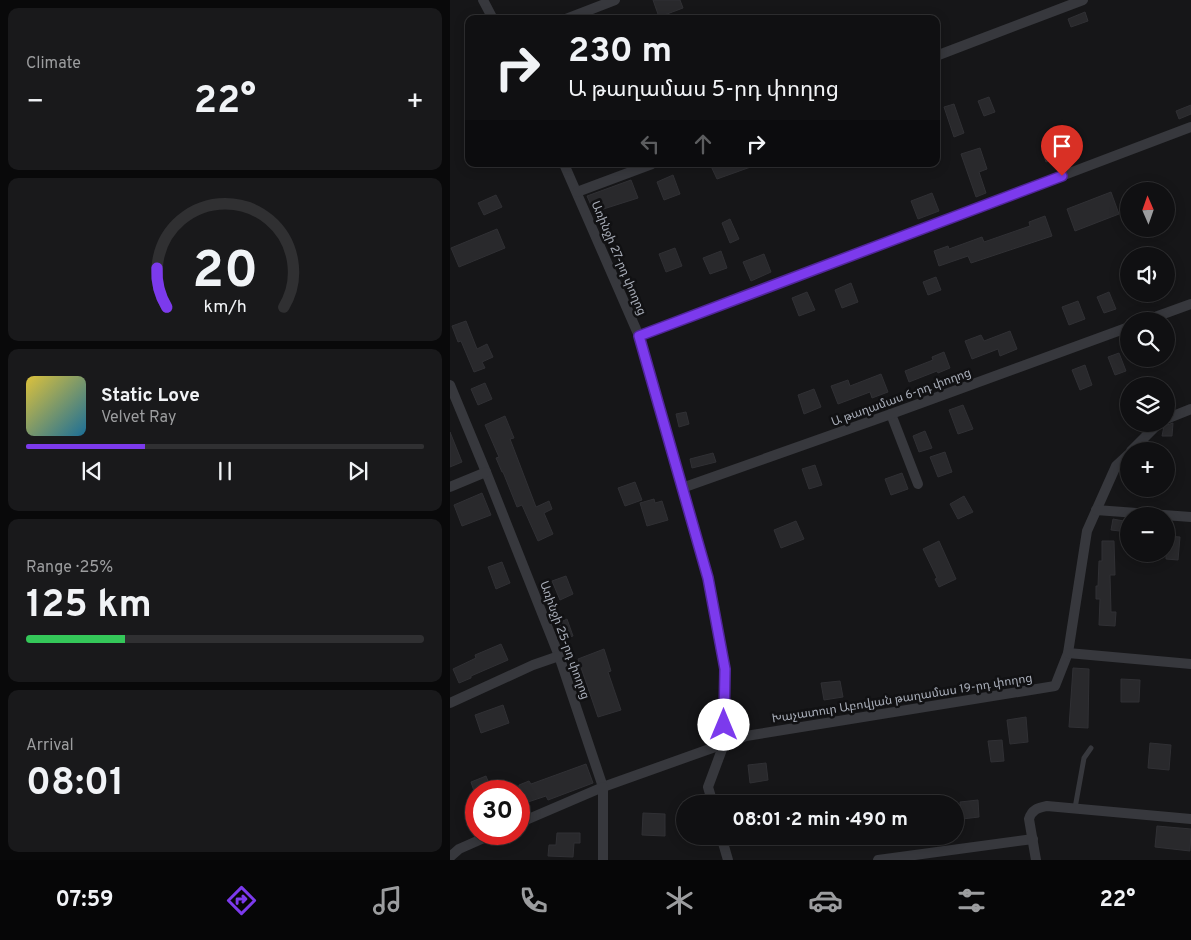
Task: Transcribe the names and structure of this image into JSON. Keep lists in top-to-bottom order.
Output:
{
  "streets": {
    "street": [
      "Առինջի 27-րդ փողոց",
      "Ա թաղամաս 6-րդ փողոց",
      "Առինջի 25-րդ փողոց",
      "Խաչատուր Աբովյան թաղամաս 19-րդ փողոց"
    ]
  },
  "crossings": [
    ["Առինջի 27-րդ փողոց", "Ա թաղամաս 6-րդ փողոց"],
    ["Առինջի 27-րդ փողոց", "Խաչատուր Աբովյան թաղամաս 19-րդ փողոց"]
  ],
  "north": "top",
  "page": {
    "tile": [
      "Climate",
      ["Range · 25%", "125 km"],
      ["Arrival", "08:01"]
    ],
    "turn": ["230 m", "Ա թաղամաս 5-րդ փողոց"],
    "heat": ["−", "22°", "+"],
    "map_buttons": ["+", "−"],
    "song": ["Static Love", "Velvet Ray"],
    "limit": "30",
    "trip": "08:01 · 2 min · 490 m",
    "tabs": ["07:59", "22°"],
    "gauge": ["20", "km/h"]
  }
}
